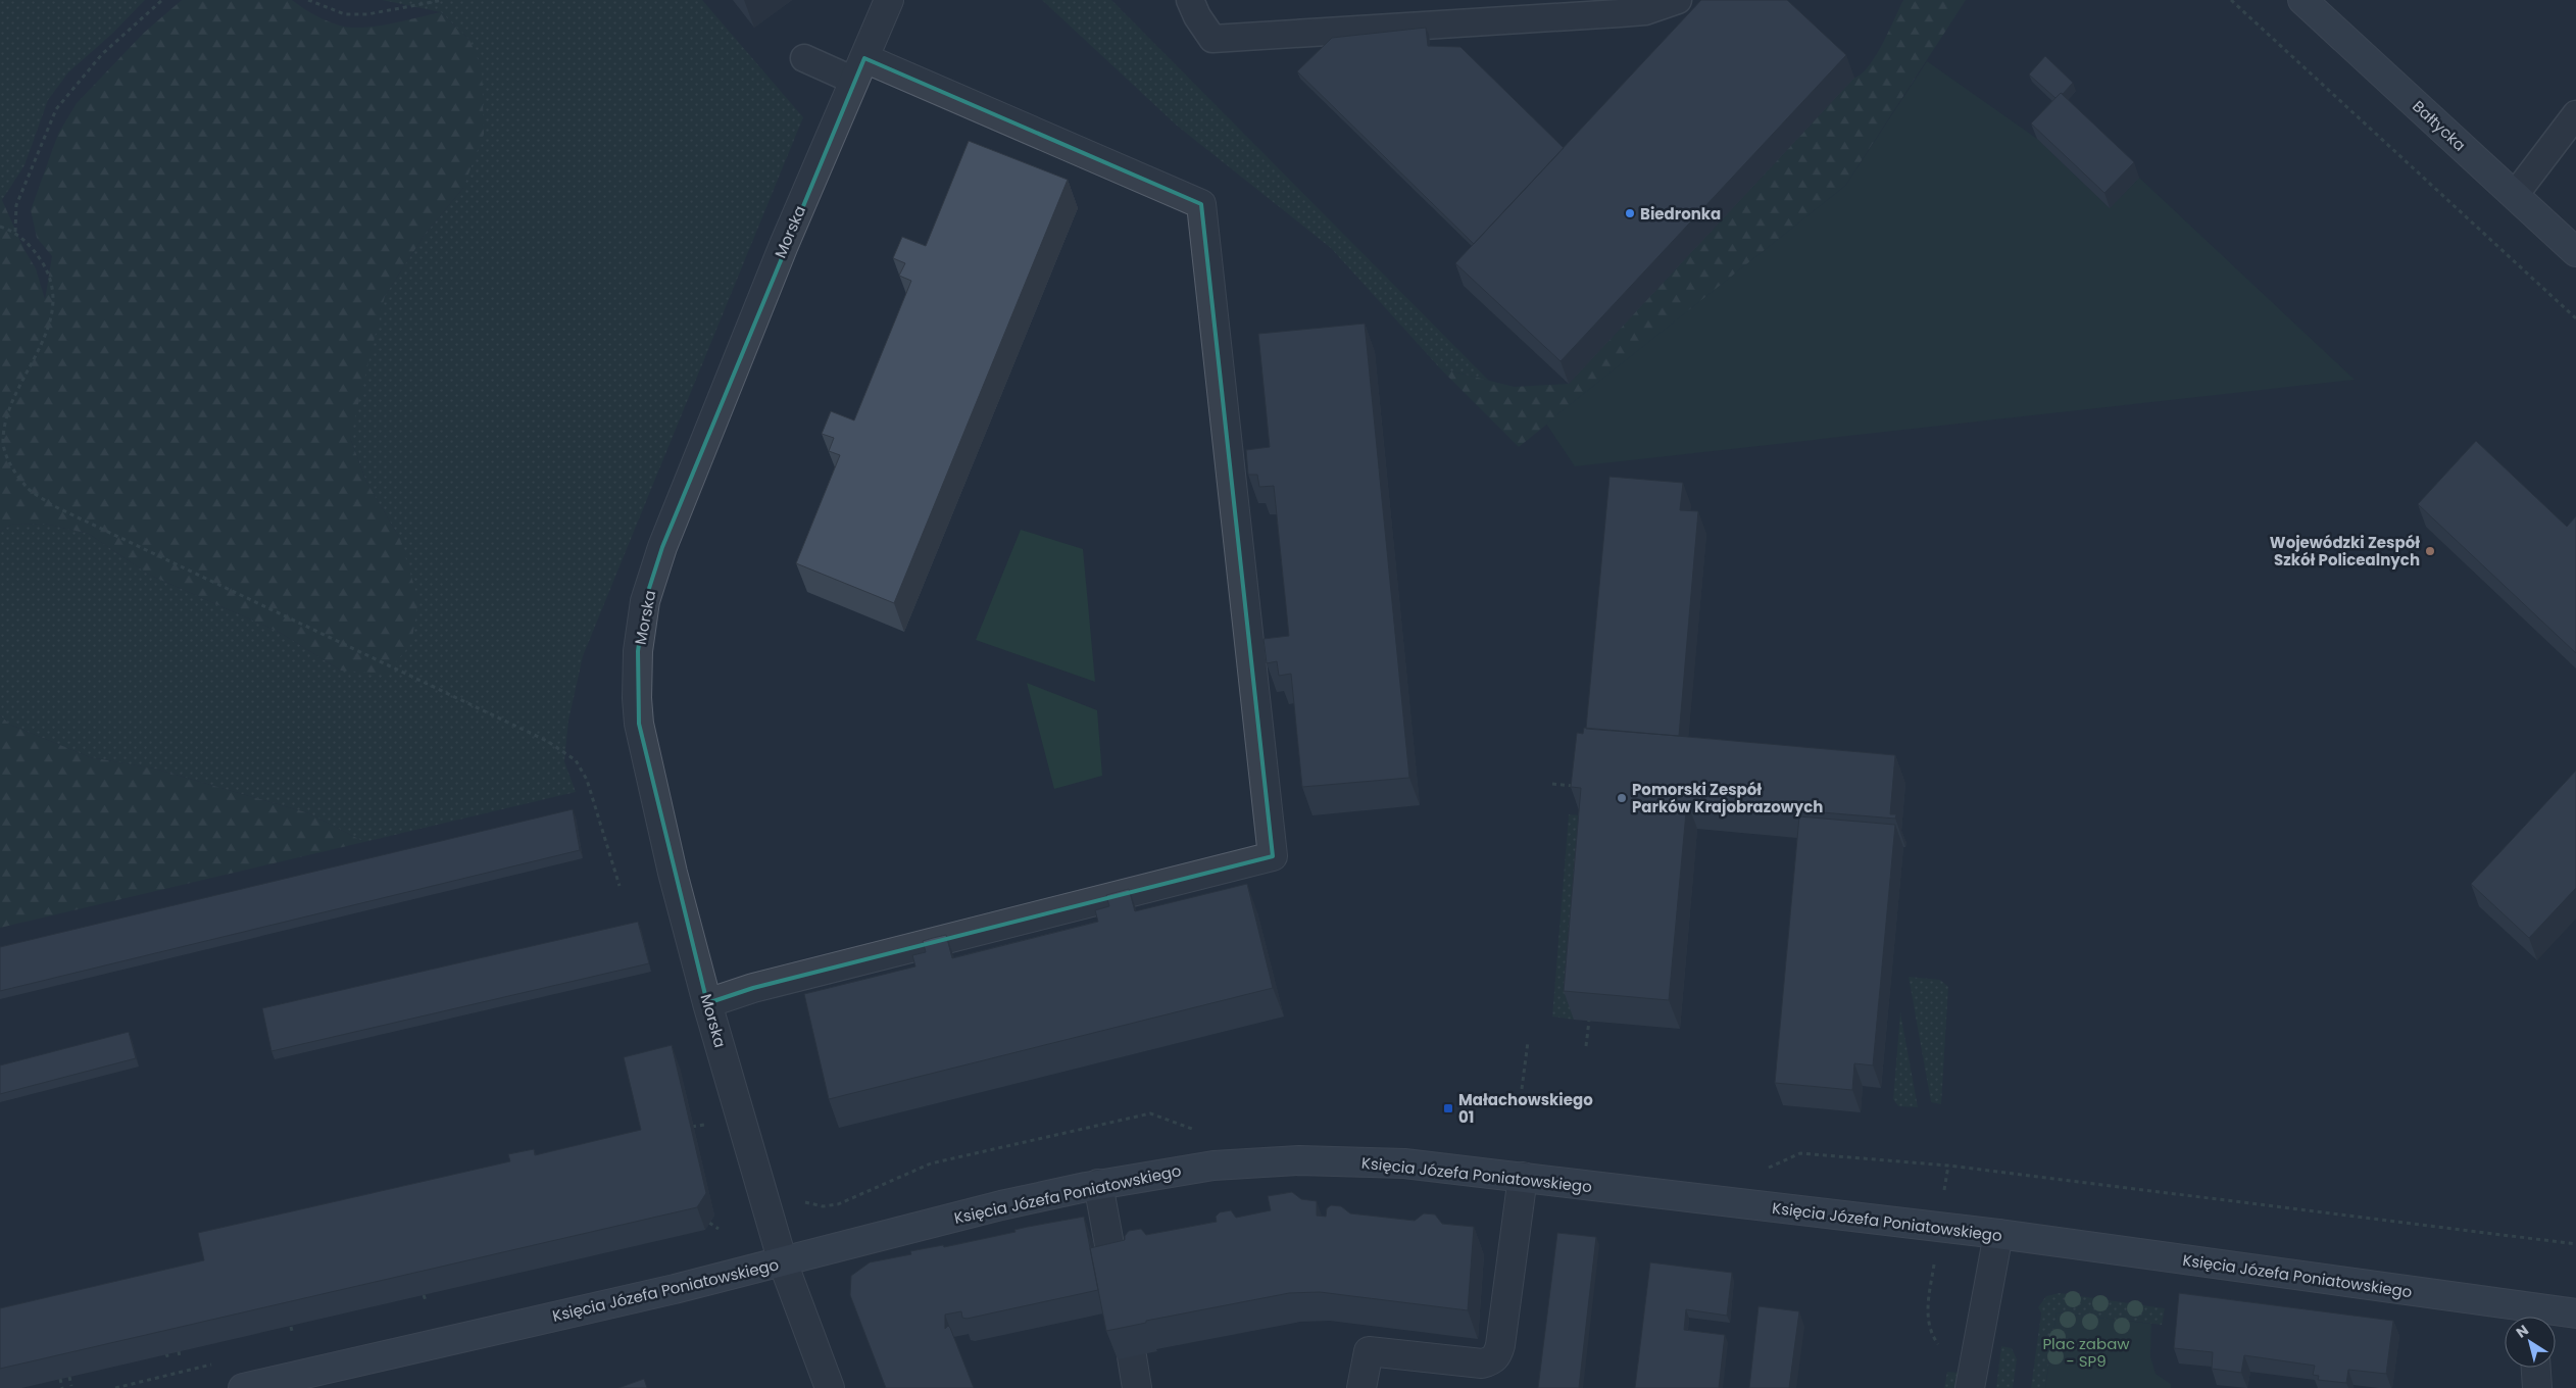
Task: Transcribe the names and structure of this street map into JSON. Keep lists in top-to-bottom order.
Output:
{
  "streets": {
    "street": ["Bałtycka", "Morska", "Księcia Józefa Poniatowskiego"]
  },
  "crossings": [
    ["Morska", "Księcia Józefa Poniatowskiego"]
  ],
  "parks": ["Plac zabaw - SP9"],
  "places": {
    "other": ["Biedronka", "Wojewódzki Zespół Szkół Policealnych", "Pomorski Zespół Parków Krajobrazowych"],
    "transit": ["Małachowskiego 01"]
  },
  "north": "top left"
}
